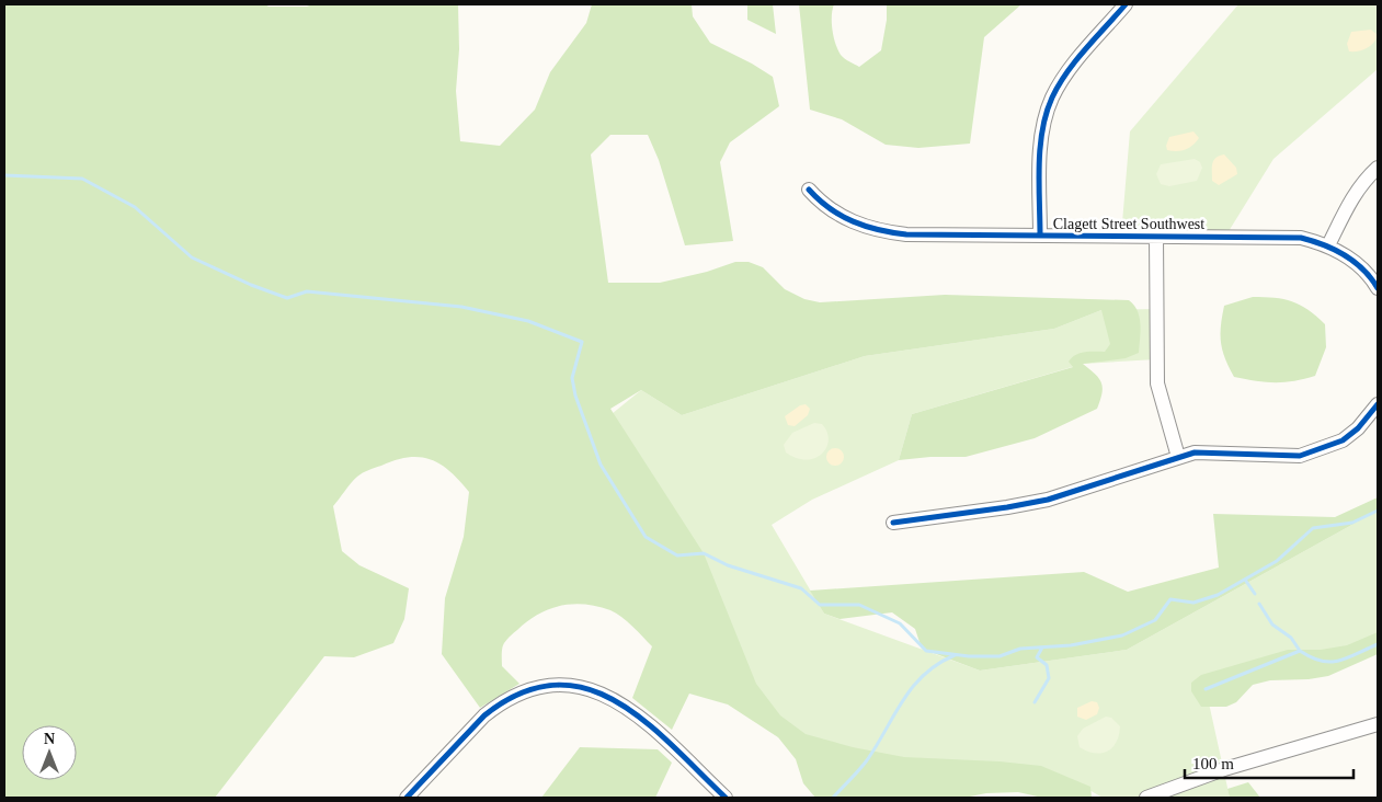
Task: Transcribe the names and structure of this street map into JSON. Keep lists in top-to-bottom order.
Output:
{
  "streets": {
    "street": ["Clagett Street Southwest"]
  },
  "scale_bar": "100 m",
  "north": "top"
}
